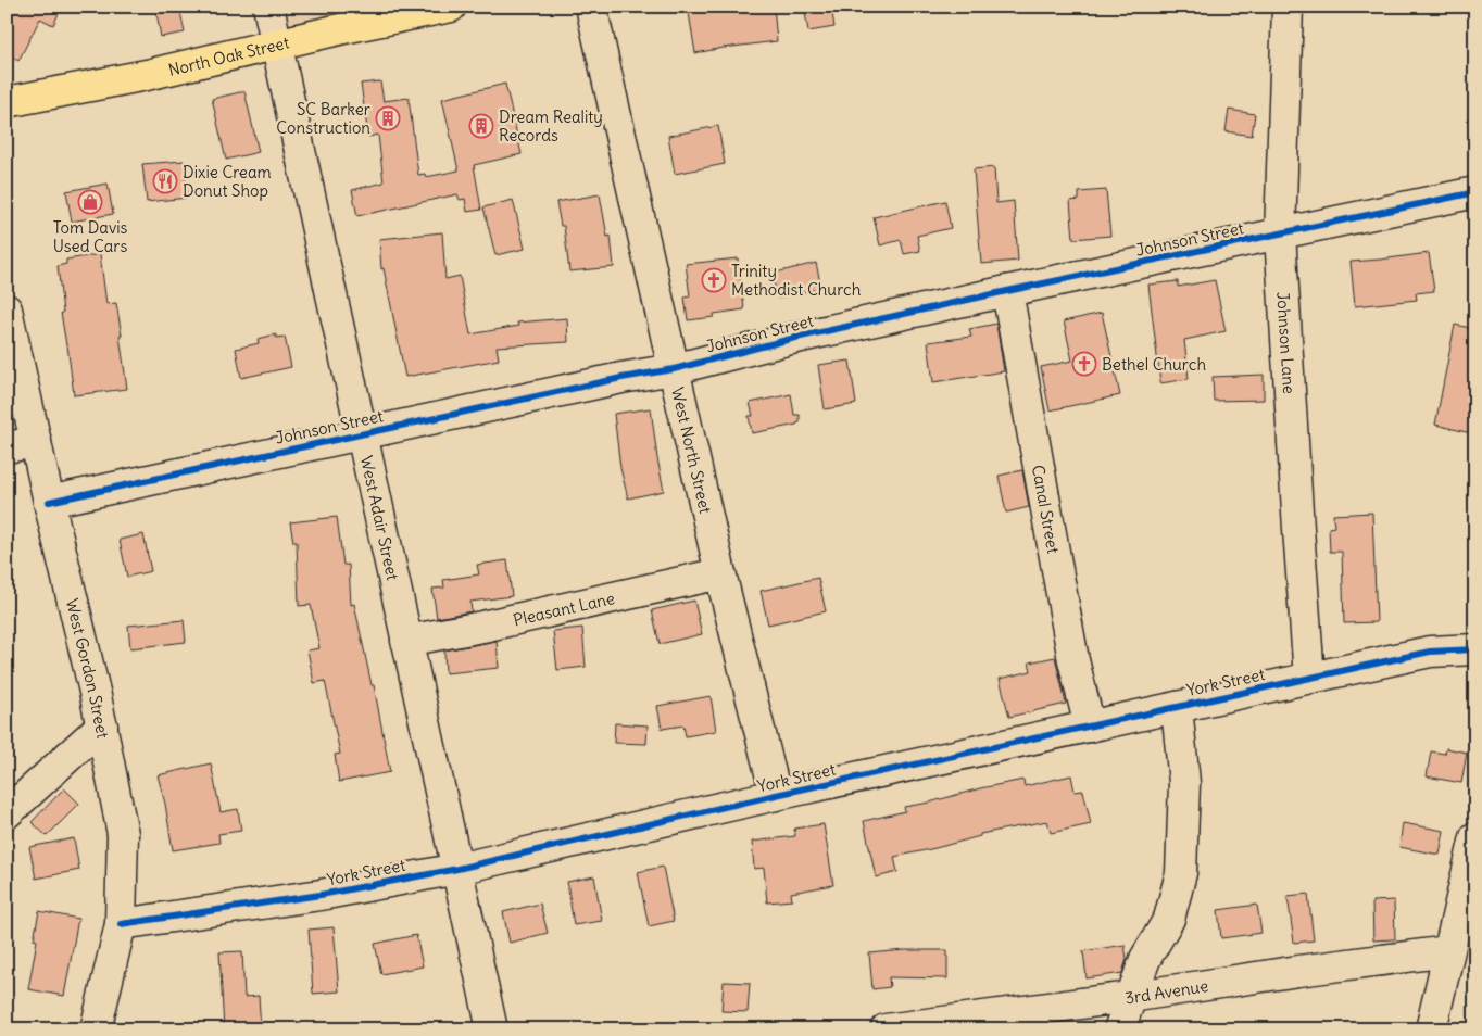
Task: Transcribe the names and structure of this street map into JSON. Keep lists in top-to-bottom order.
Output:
{
  "streets": {
    "main road": ["North Oak Street"],
    "street": [
      "Johnson Street",
      "Johnson Lane",
      "West North Street",
      "Canal Street",
      "West Adair Street",
      "Pleasant Lane",
      "West Gordon Street",
      "York Street",
      "3rd Avenue"
    ]
  },
  "crossings": [
    ["North Oak Street", "West Adair Street"],
    ["Johnson Street", "Johnson Lane"],
    ["Johnson Street", "West North Street"],
    ["Johnson Street", "Canal Street"],
    ["Johnson Street", "West Adair Street"],
    ["Johnson Street", "West Gordon Street"],
    ["Johnson Lane", "York Street"],
    ["West North Street", "Pleasant Lane"],
    ["West North Street", "York Street"],
    ["Canal Street", "York Street"],
    ["West Adair Street", "Pleasant Lane"],
    ["West Adair Street", "York Street"],
    ["West Gordon Street", "York Street"]
  ],
  "places": {
    "building": ["SC Barker Construction", "Dream Reality Records"],
    "restaurant": ["Dixie Cream Donut Shop"],
    "shop": ["Tom Davis Used Cars"],
    "church": ["Trinity Methodist Church", "Bethel Church"]
  }
}
